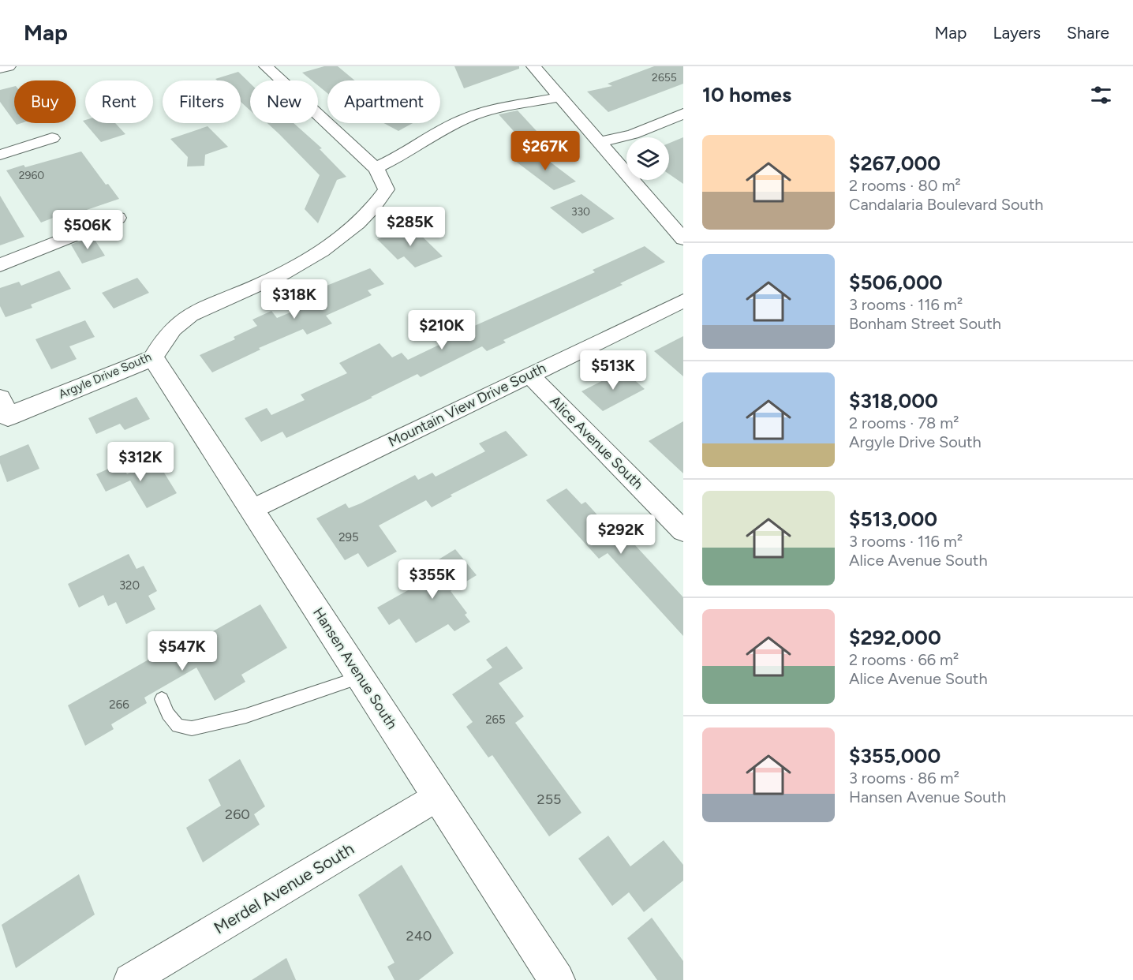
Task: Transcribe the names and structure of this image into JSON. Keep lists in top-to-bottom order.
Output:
{
  "streets": {
    "street": [
      "Argyle Drive South",
      "Mountain View Drive South",
      "Alice Avenue South",
      "Hansen Avenue South",
      "Merdel Avenue South"
    ]
  },
  "crossings": [
    ["Argyle Drive South", "Hansen Avenue South"],
    ["Mountain View Drive South", "Alice Avenue South"],
    ["Mountain View Drive South", "Hansen Avenue South"],
    ["Hansen Avenue South", "Merdel Avenue South"]
  ],
  "house_numbers": [
    "2655",
    "2960",
    "330",
    "295",
    "320",
    "266",
    "265",
    "255",
    "260",
    "240"
  ],
  "page": {
    "header": "Map",
    "nav": ["Map", "Layers", "Share"],
    "heading": "10 homes",
    "chip": [
      "Buy",
      "Rent",
      "Filters",
      "New",
      "Apartment"
    ],
    "list": [
      {
        "name": "$267,000",
        "note": "2 rooms · 80 m² · Candalaria Boulevard South"
      },
      {
        "name": "$506,000",
        "note": "3 rooms · 116 m² · Bonham Street South"
      },
      {
        "name": "$318,000",
        "note": "2 rooms · 78 m² · Argyle Drive South"
      },
      {
        "name": "$513,000",
        "note": "3 rooms · 116 m² · Alice Avenue South"
      },
      {
        "name": "$292,000",
        "note": "2 rooms · 66 m² · Alice Avenue South"
      },
      {
        "name": "$355,000",
        "note": "3 rooms · 86 m² · Hansen Avenue South"
      }
    ],
    "price": [
      "$267K",
      "$285K",
      "$506K",
      "$318K",
      "$210K",
      "$513K",
      "$312K",
      "$292K",
      "$355K",
      "$547K"
    ]
  }
}
